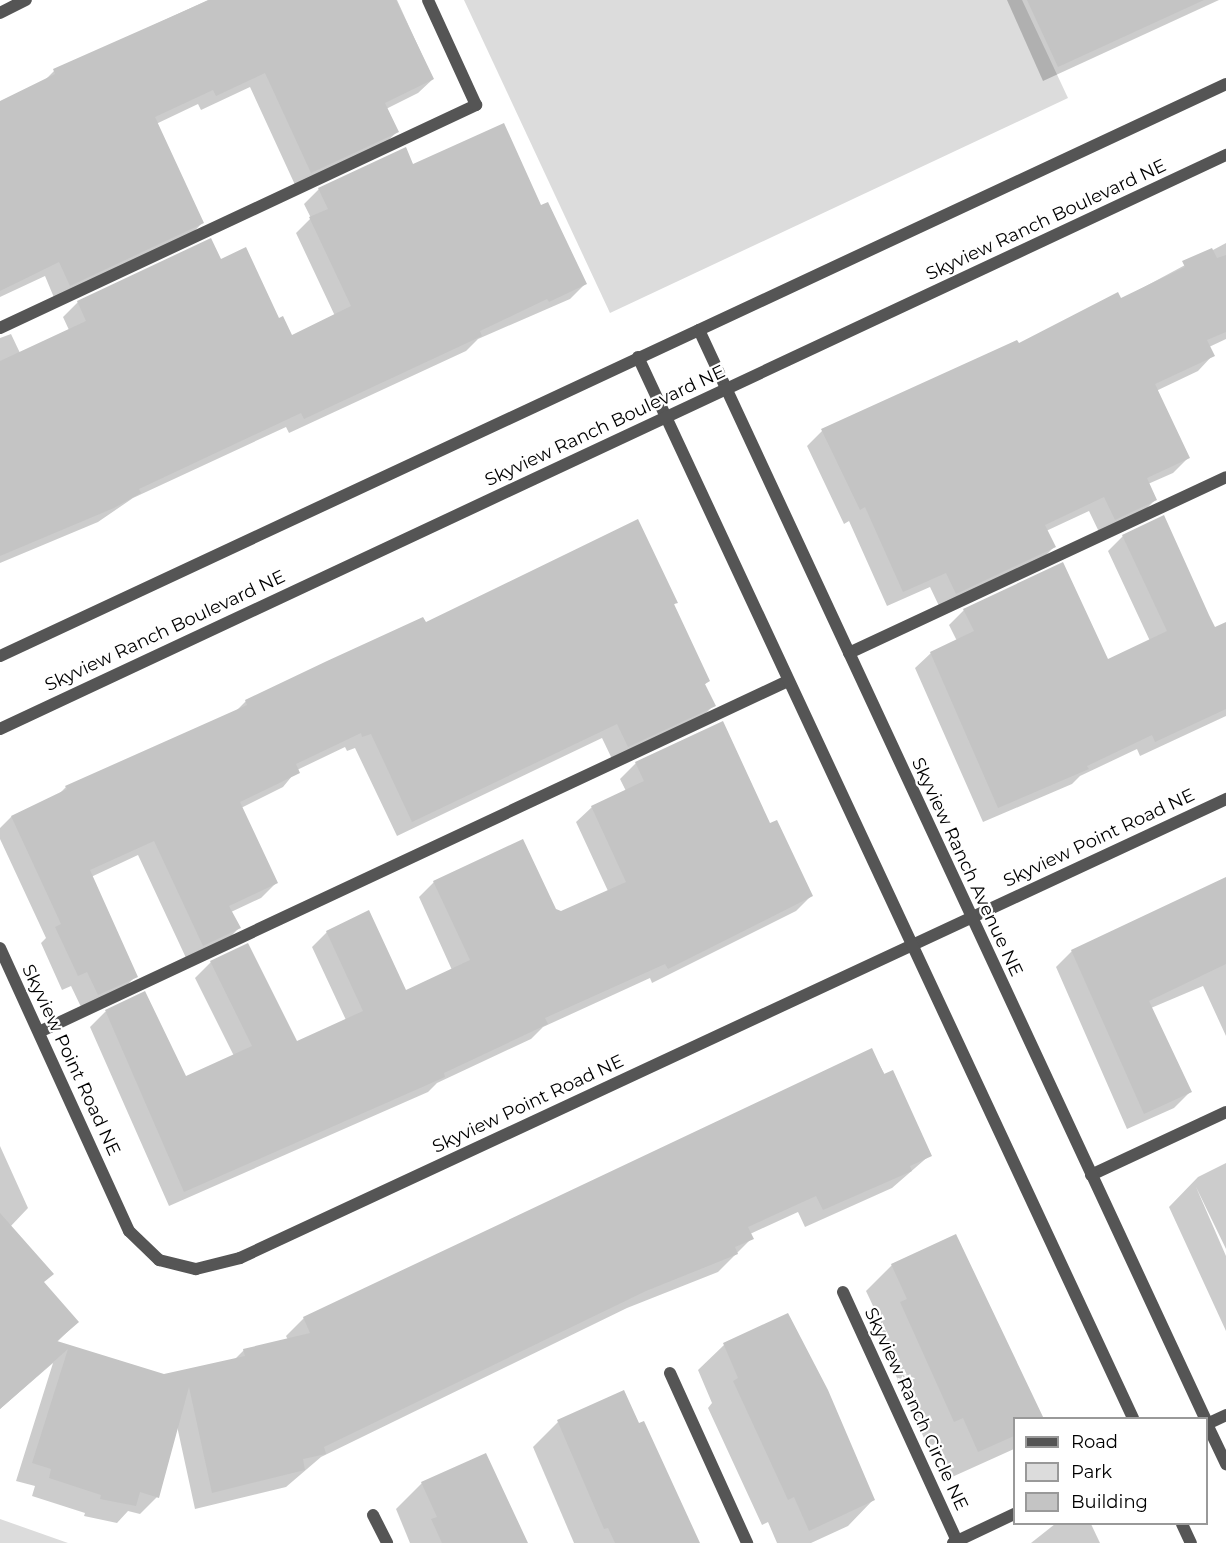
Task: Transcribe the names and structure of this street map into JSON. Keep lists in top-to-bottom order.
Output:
{
  "streets": {
    "street": [
      "Skyview Ranch Boulevard NE",
      "Skyview Point Road NE",
      "Skyview Ranch Avenue NE",
      "Skyview Ranch Circle NE"
    ]
  },
  "crossings": [
    ["Skyview Ranch Boulevard NE", "Skyview Ranch Avenue NE"],
    ["Skyview Point Road NE", "Skyview Ranch Avenue NE"]
  ],
  "legend": ["Road", "Park", "Building"]
}
